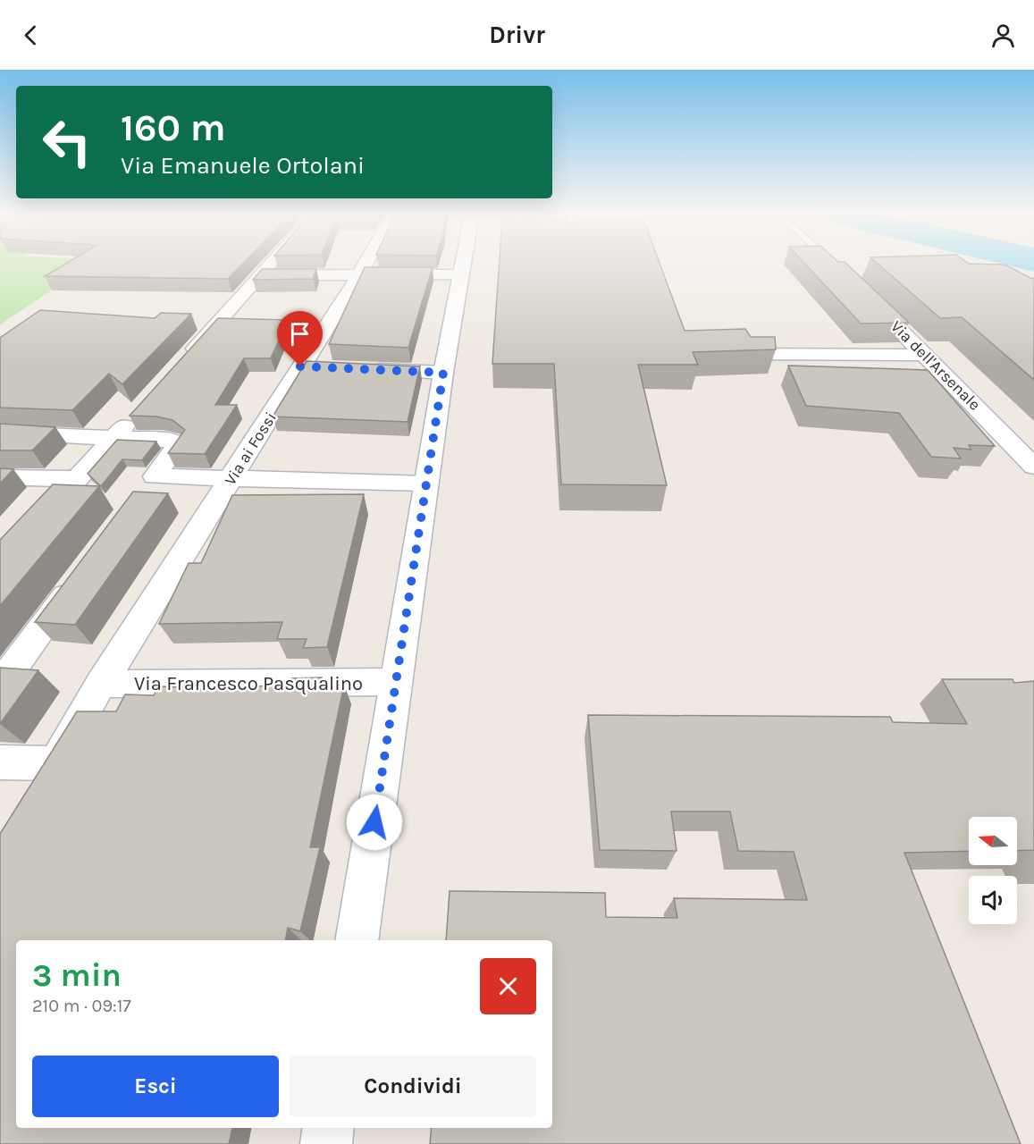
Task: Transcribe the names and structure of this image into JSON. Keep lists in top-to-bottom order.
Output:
{
  "streets": {
    "street": ["Via dell'Arsenale", "Via ai Fossi", "Via Francesco Pasqualino"]
  },
  "crossings": [
    ["Via ai Fossi", "Via Francesco Pasqualino"]
  ],
  "north": "left",
  "page": {
    "header": "Drivr",
    "turn": ["160 m", "Via Emanuele Ortolani"],
    "heading": ["3 min", "210 m · 09:17"],
    "buttons": ["Esci", "Condividi"]
  }
}
